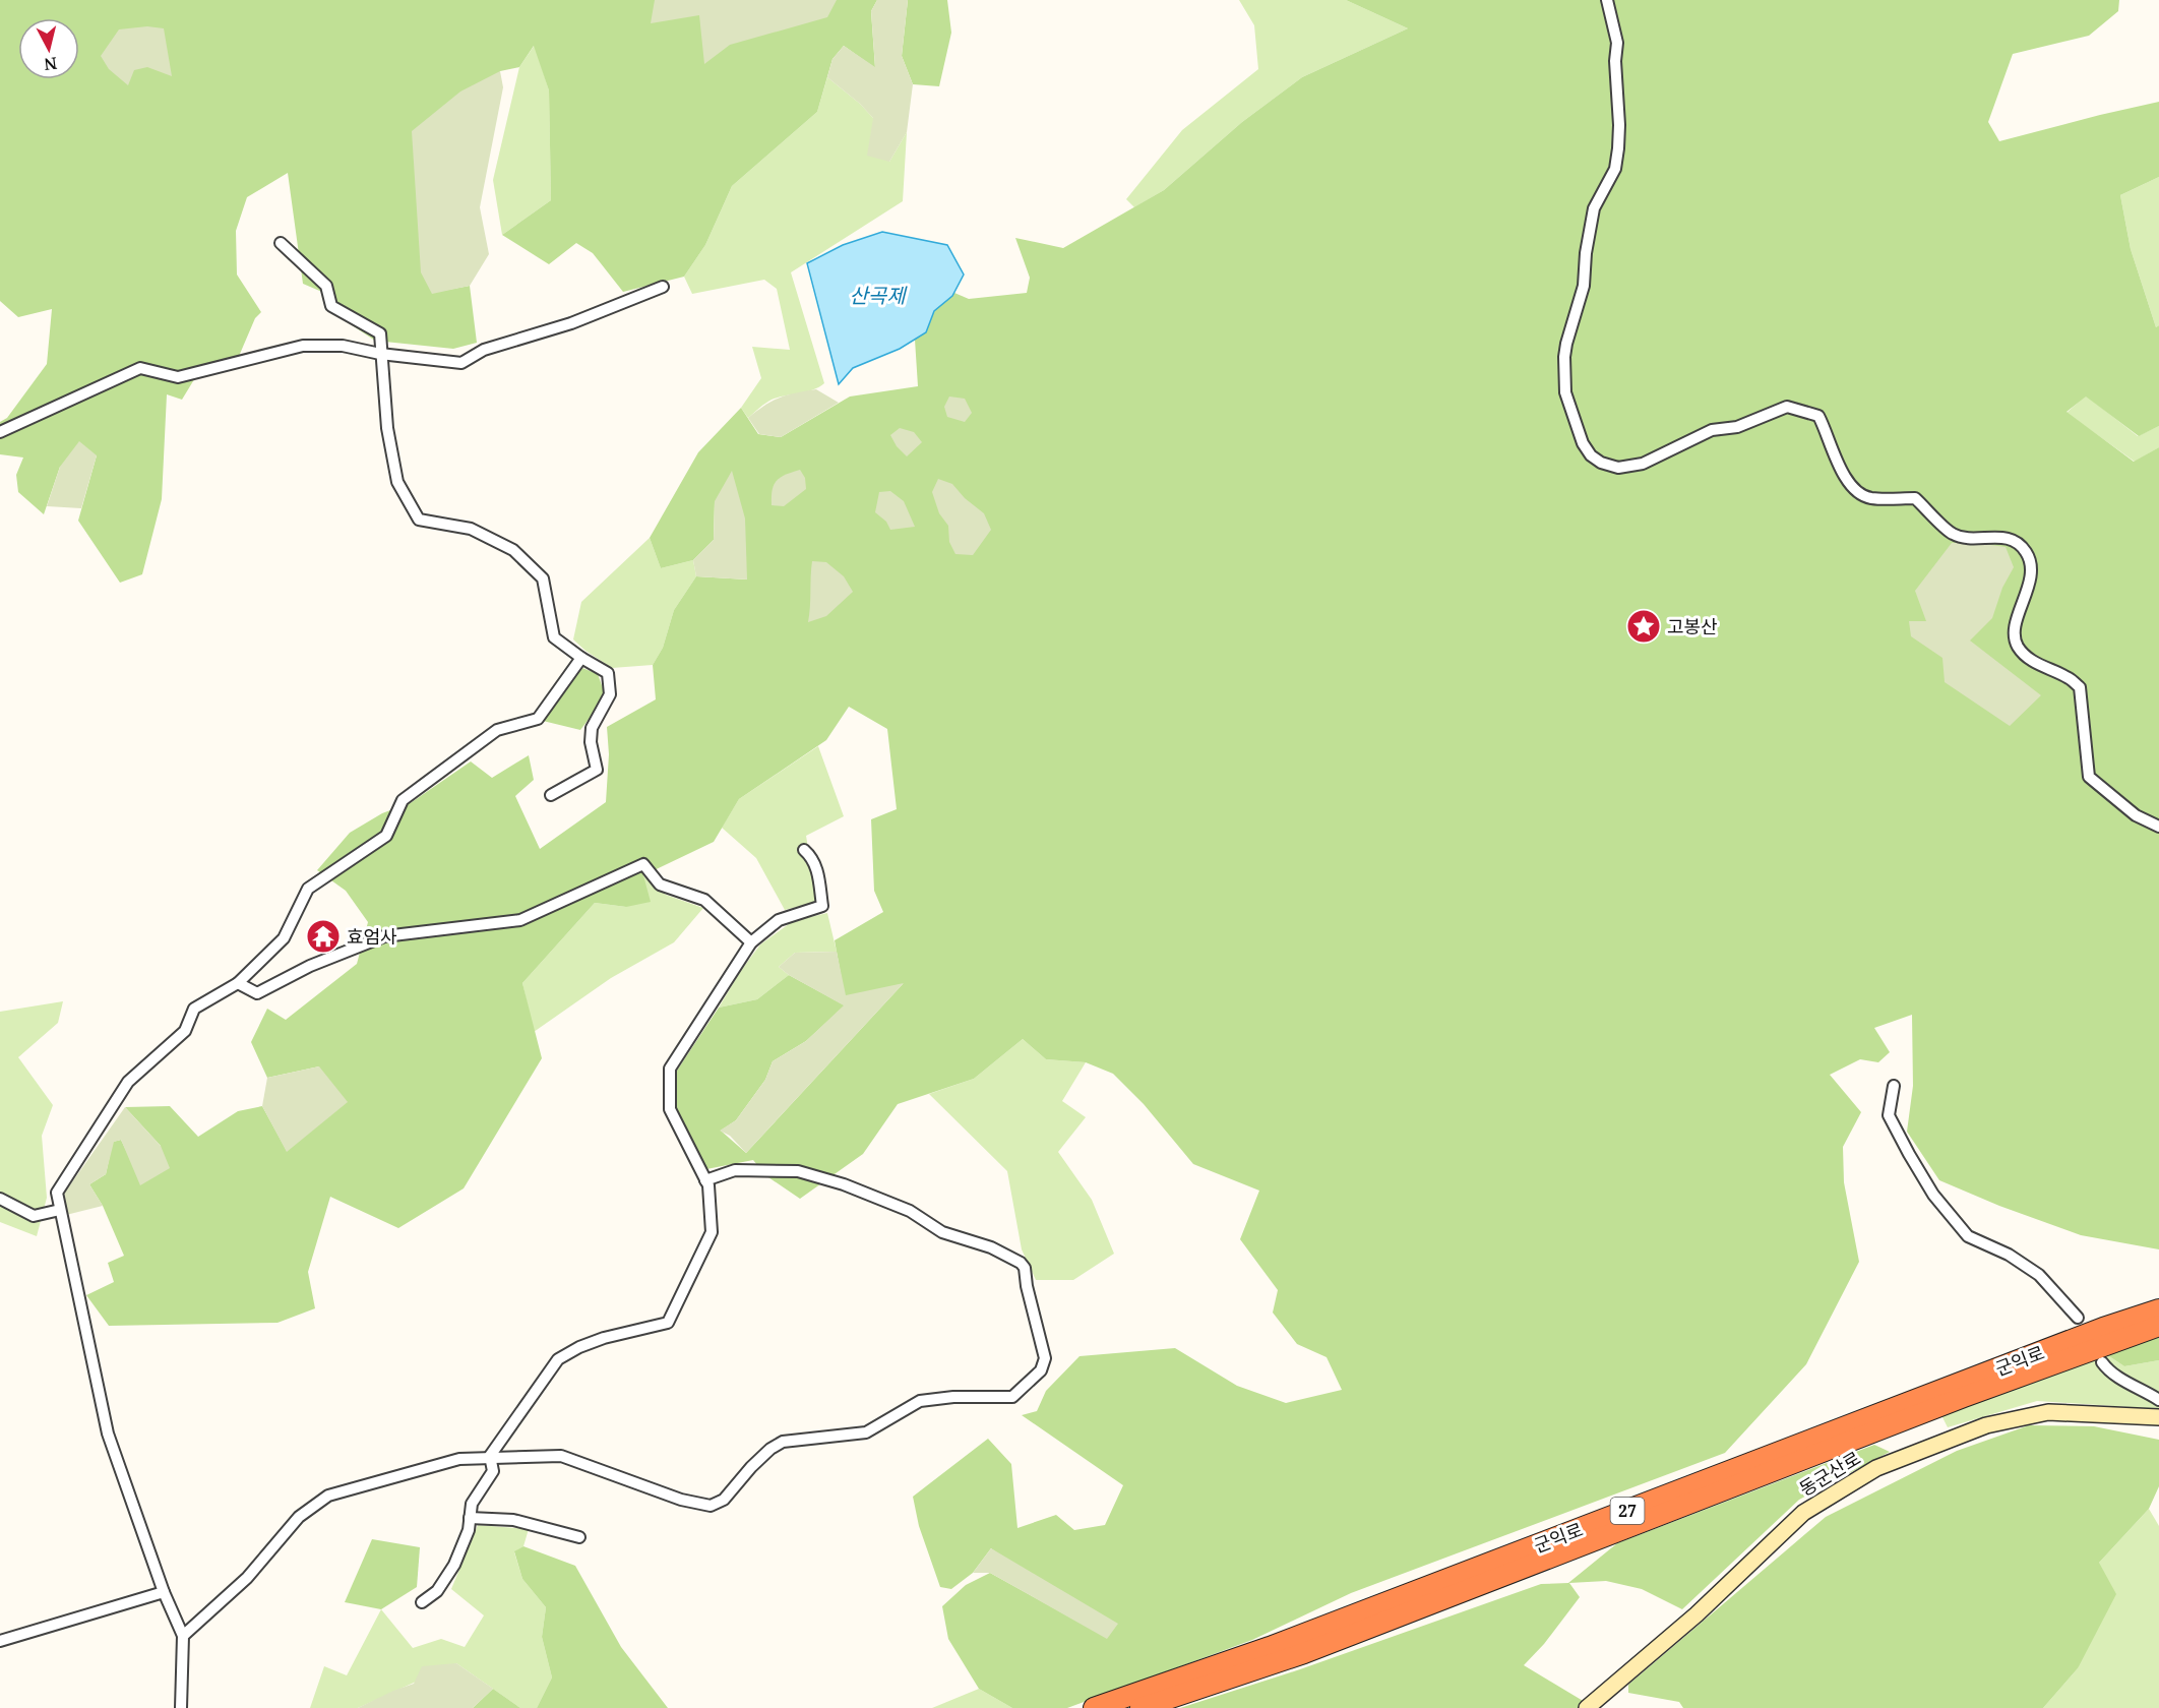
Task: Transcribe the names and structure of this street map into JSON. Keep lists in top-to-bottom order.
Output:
{
  "streets": {
    "highway": ["군익로", "27"],
    "street": ["동군산로"]
  },
  "water": ["산곡제"],
  "places": {
    "place": ["고봉산"],
    "temple": ["효엄사"]
  },
  "north": "bottom"
}
